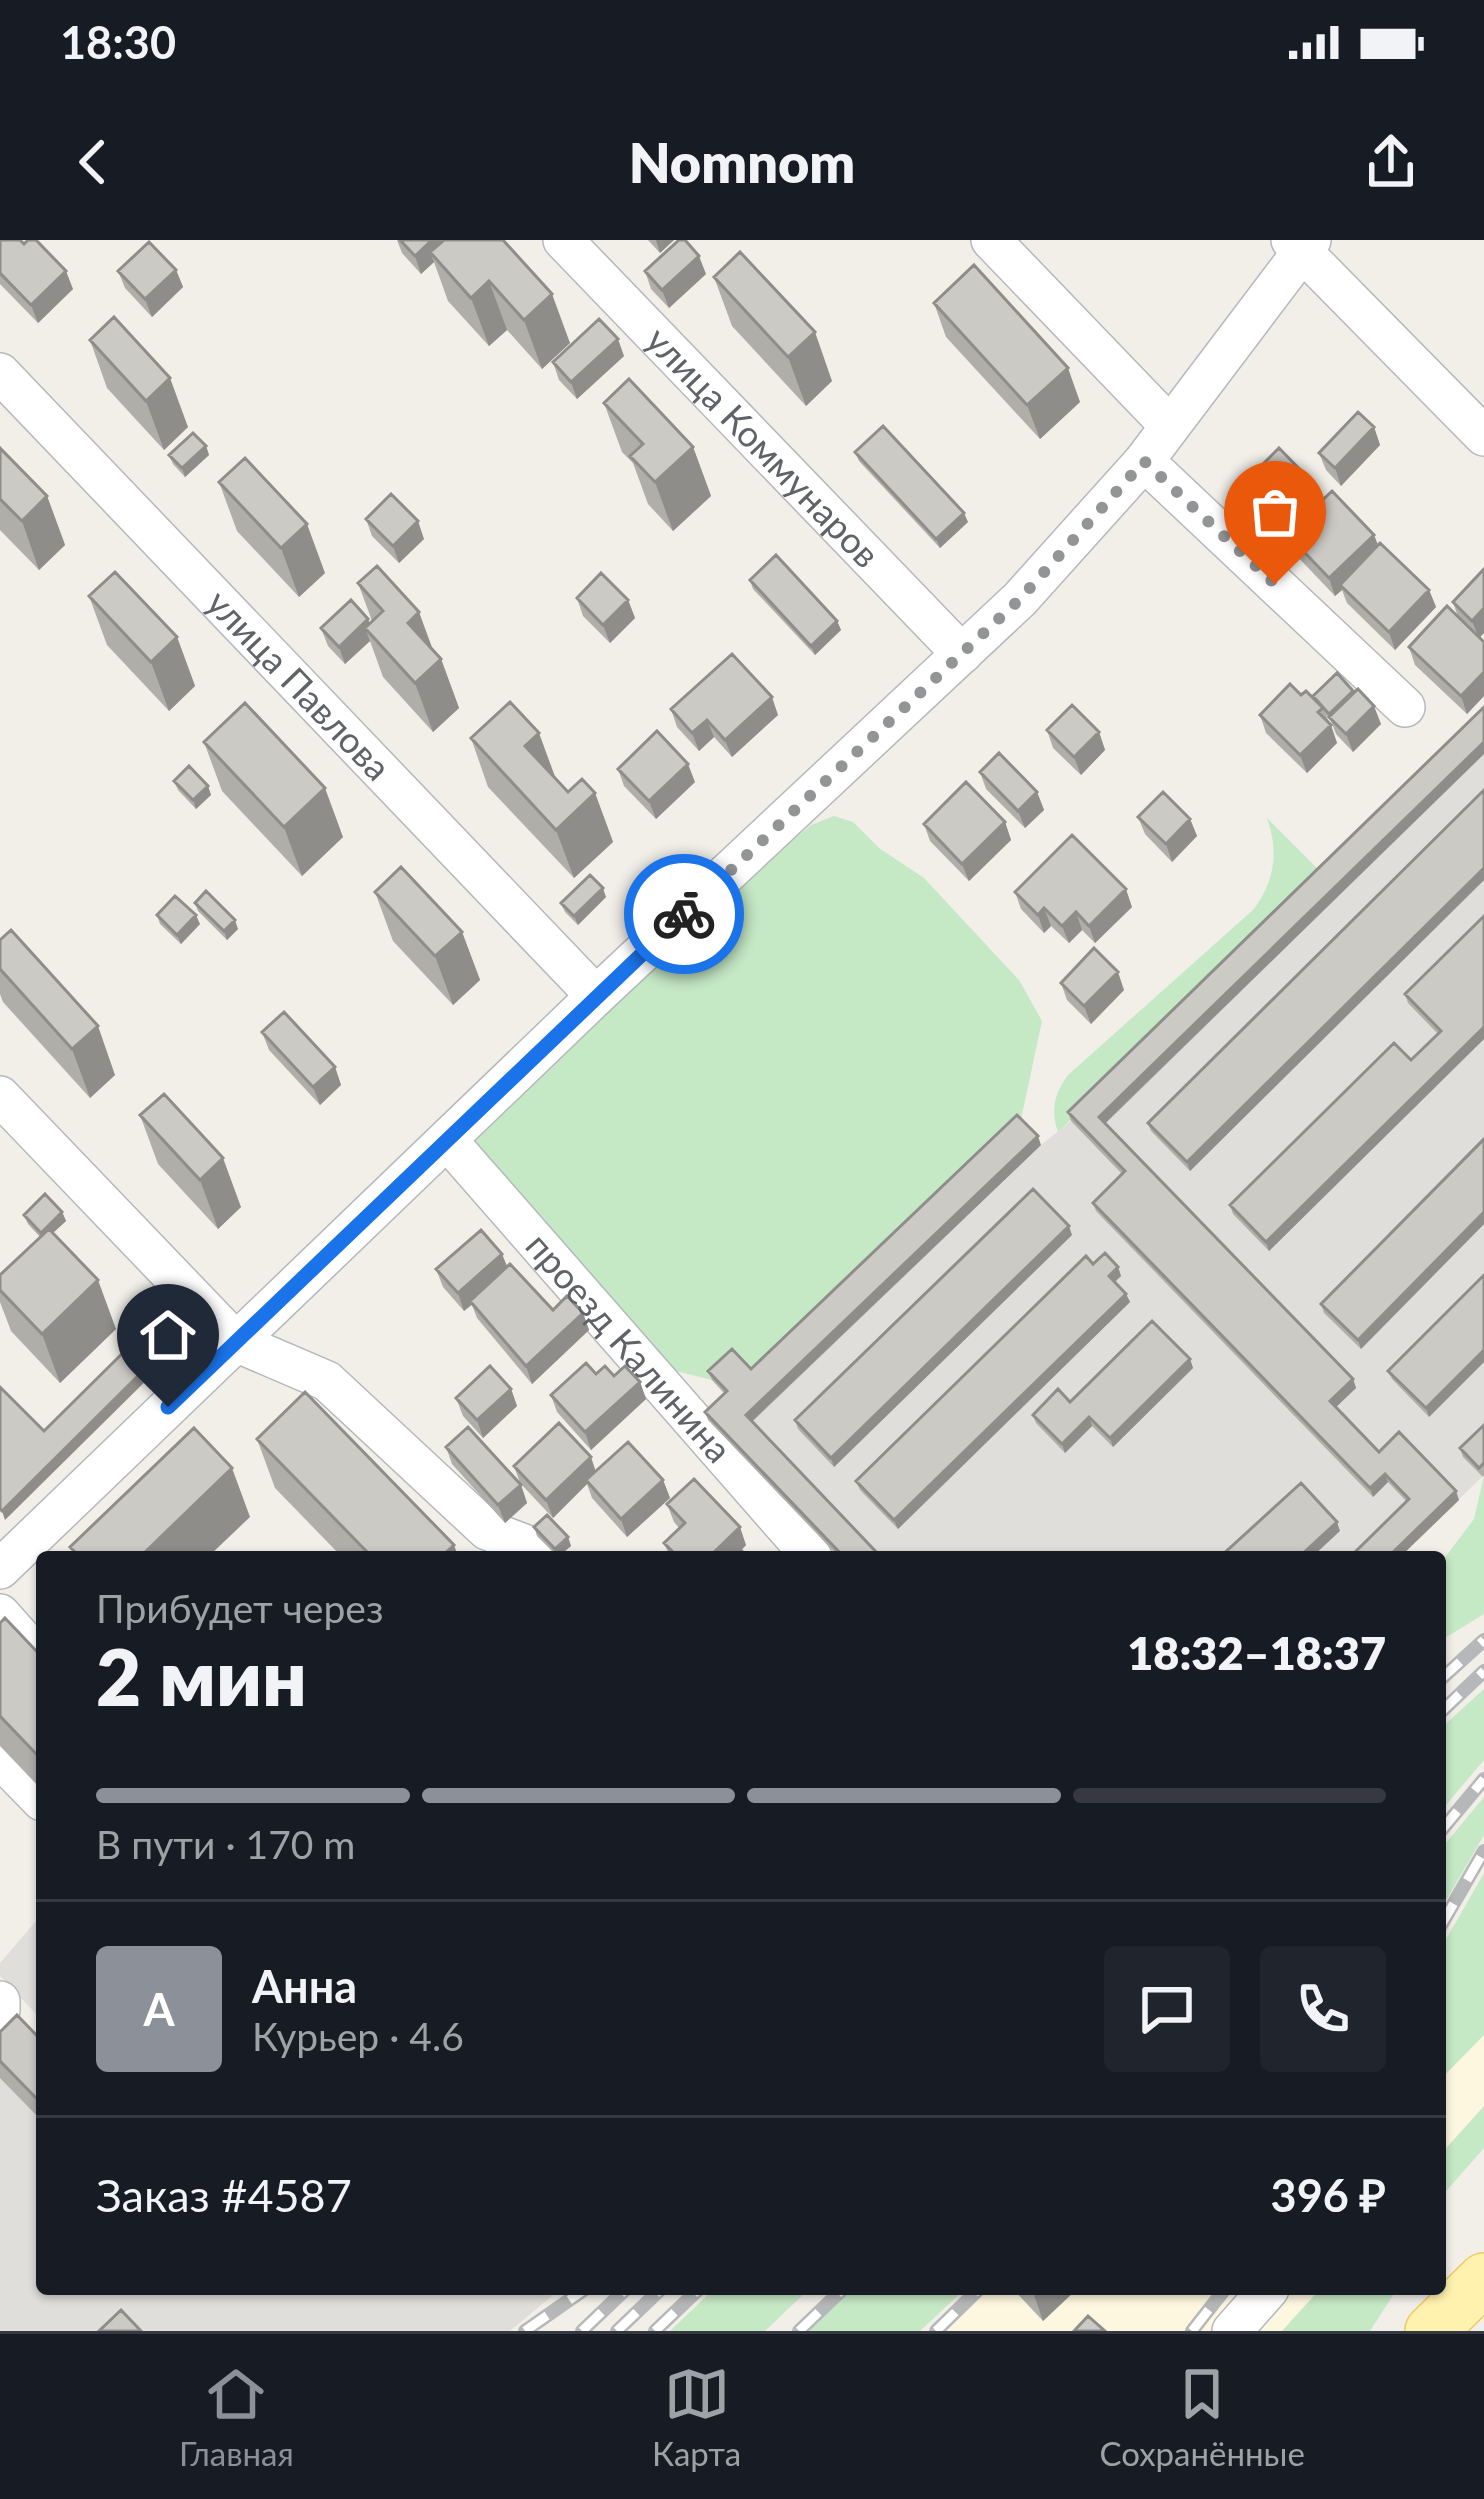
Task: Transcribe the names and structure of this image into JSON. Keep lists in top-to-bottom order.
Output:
{
  "streets": {
    "street": ["улица Коммунаров", "улица Павлова", "проезд Калинина"]
  },
  "page": {
    "status": "18:30",
    "header": "Nomnom",
    "heading": ["2 мин", "Прибудет через", "18:32–18:37"],
    "panel": [
      "Анна",
      "Курьер · 4.6",
      "Заказ #4587",
      "396 ₽"
    ],
    "bar": "В пути · 170 m",
    "round": "А",
    "tabs": ["Главная", "Карта", "Сохранённые"]
  }
}
